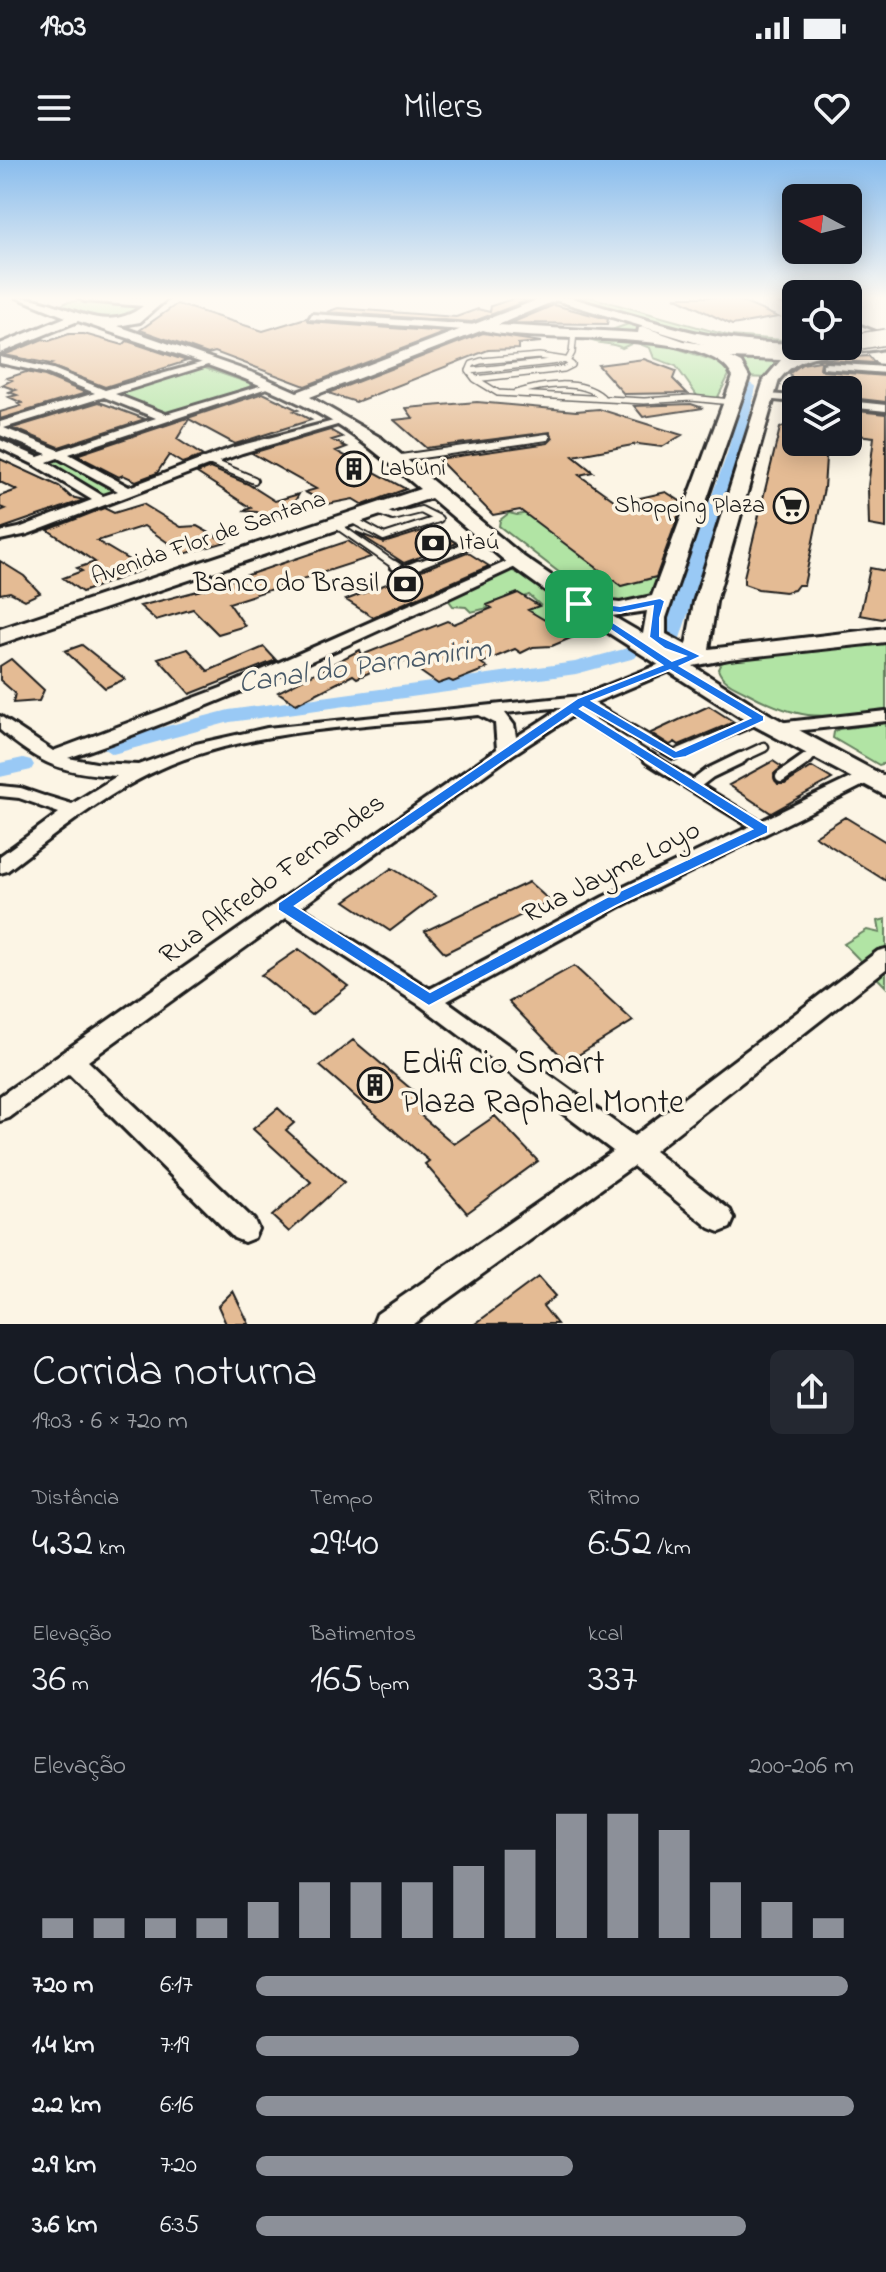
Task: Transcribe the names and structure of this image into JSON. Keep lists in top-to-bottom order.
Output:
{
  "streets": {
    "street": ["Avenida Flor de Santana", "Rua Jayme Loyo", "Rua Alfredo Fernandes"]
  },
  "water": ["Canal do Parnamirim"],
  "places": {
    "building": ["LabUni", "Edificio Smart Plaza Raphael Monte"],
    "supermarket": ["Shopping Plaza"],
    "bank": ["Itaú", "Banco do Brasil"]
  },
  "north": "left",
  "page": {
    "status": "19:03",
    "header": "Milers",
    "heading": ["Corrida noturna", "19:03 · 6 × 720 m"],
    "stats": [
      ["Distância", "4.32 km"],
      ["Tempo", "29:40"],
      ["Ritmo", "6:52 /km"],
      ["Elevação", "36 m"],
      ["Batimentos", "165 bpm"],
      ["kcal", "337"]
    ],
    "chart": ["Elevação", "200–206 m"],
    "list": [
      {
        "name": "720 m",
        "note": "6:17"
      },
      {
        "name": "1.4 km",
        "note": "7:19"
      },
      {
        "name": "2.2 km",
        "note": "6:16"
      },
      {
        "name": "2.9 km",
        "note": "7:20"
      },
      {
        "name": "3.6 km",
        "note": "6:35"
      }
    ]
  }
}
